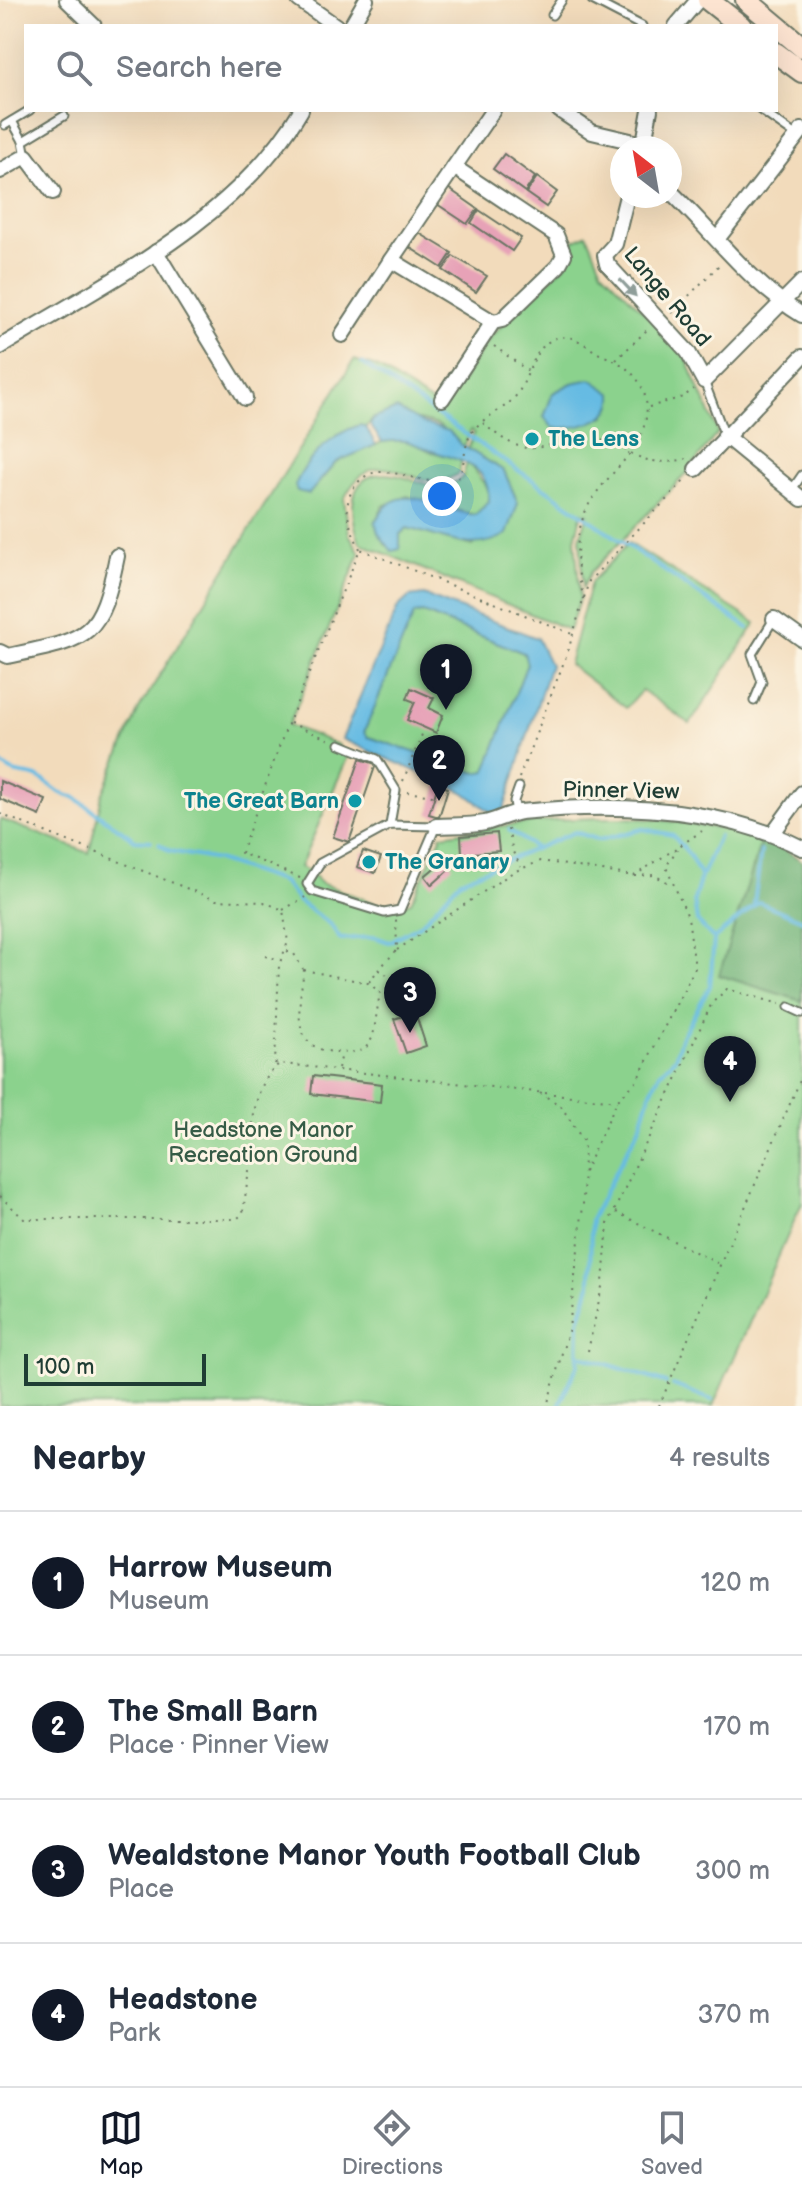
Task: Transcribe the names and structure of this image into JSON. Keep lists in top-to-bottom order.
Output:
{
  "streets": {
    "street": ["Lange Road", "Pinner View"]
  },
  "parks": ["Headstone Manor Recreation Ground"],
  "places": ["The Lens", "The Great Barn", "The Granary"],
  "scale_bar": "100 m",
  "north": "top left",
  "page": {
    "search": "Search here",
    "pins": [
      "1",
      "2",
      "3",
      "4"
    ],
    "scale": "100 m",
    "heading": ["Nearby", "4 results"],
    "list": [
      {
        "mark": "1",
        "name": "Harrow Museum",
        "note": "Museum",
        "value": "120 m"
      },
      {
        "mark": "2",
        "name": "The Small Barn",
        "note": "Place · Pinner View",
        "value": "170 m"
      },
      {
        "mark": "3",
        "name": "Wealdstone Manor Youth Football Club",
        "note": "Place",
        "value": "300 m"
      },
      {
        "mark": "4",
        "name": "Headstone",
        "note": "Park",
        "value": "370 m"
      }
    ],
    "nav": ["Map", "Directions", "Saved"]
  }
}
